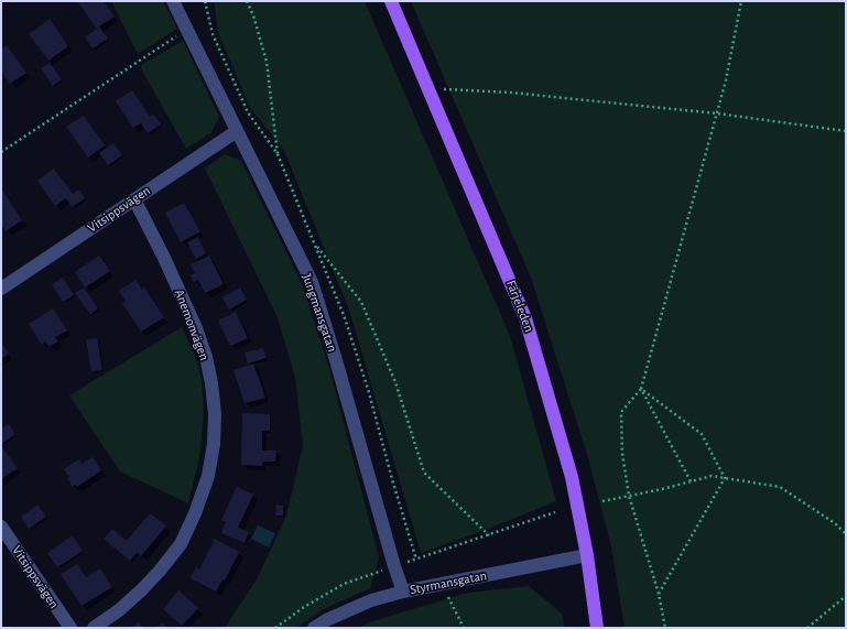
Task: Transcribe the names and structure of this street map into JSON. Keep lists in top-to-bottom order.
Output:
{
  "streets": {
    "main road": ["Färjeleden"],
    "street": [
      "Vitsippsvägen",
      "Jungmansgatan",
      "Anemonvägen",
      "Styrmansgatan"
    ]
  },
  "crossings": [
    ["Vitsippsvägen", "Jungmansgatan"],
    ["Vitsippsvägen", "Anemonvägen"],
    ["Färjeleden", "Styrmansgatan"],
    ["Jungmansgatan", "Styrmansgatan"]
  ]
}
